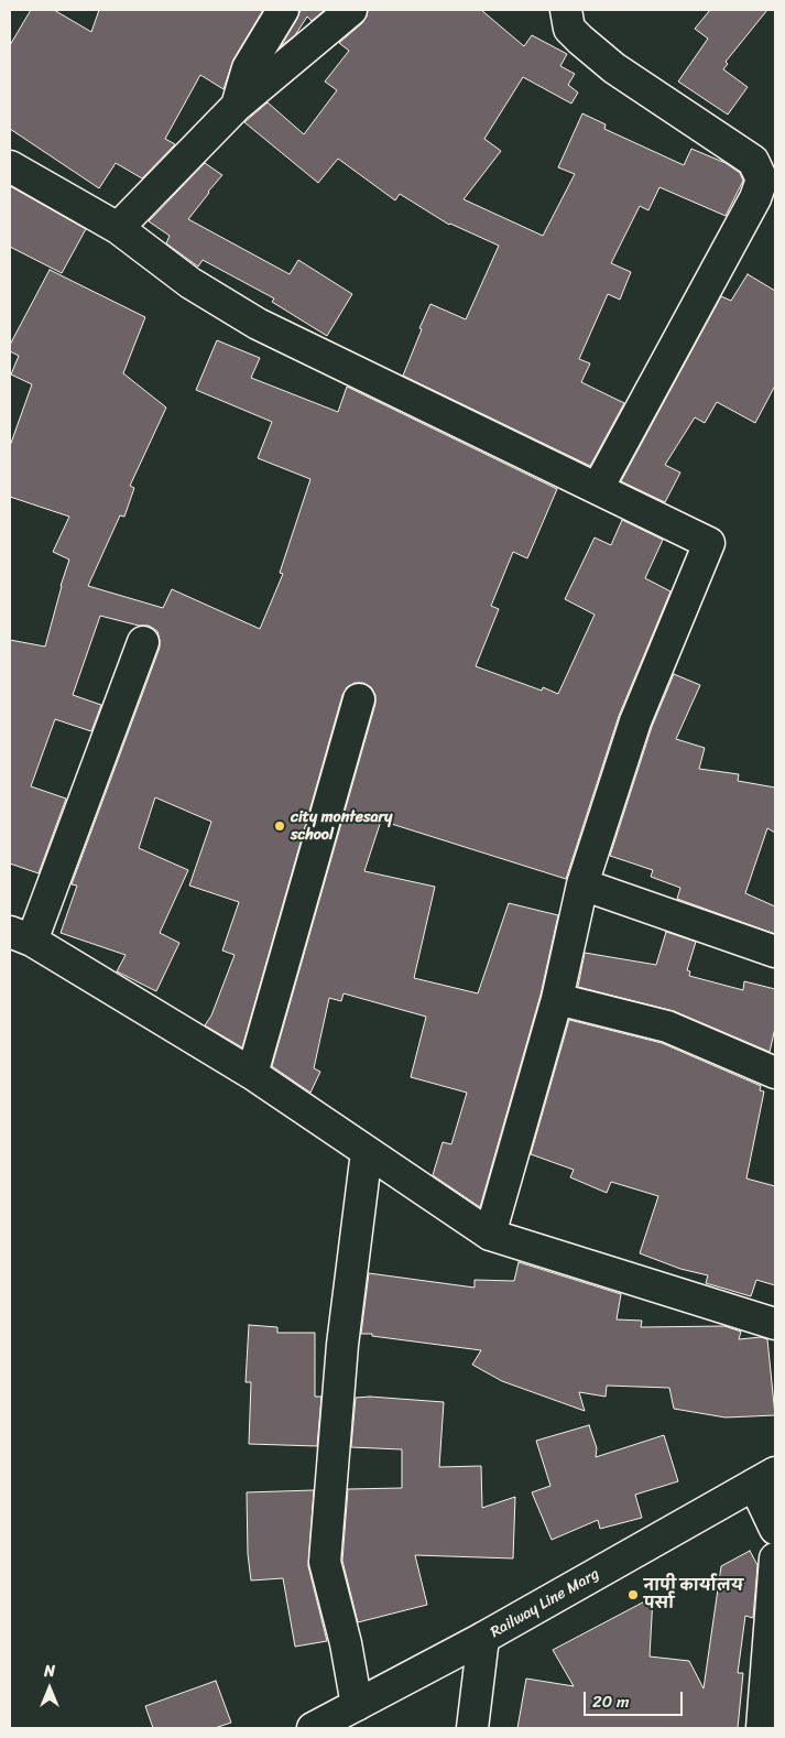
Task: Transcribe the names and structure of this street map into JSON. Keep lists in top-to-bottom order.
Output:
{
  "streets": {
    "street": ["Railway Line Marg"]
  },
  "places": ["city montesary school", "नापी कार्यालय पर्सा"],
  "scale_bar": "20 m",
  "north": "top"
}
